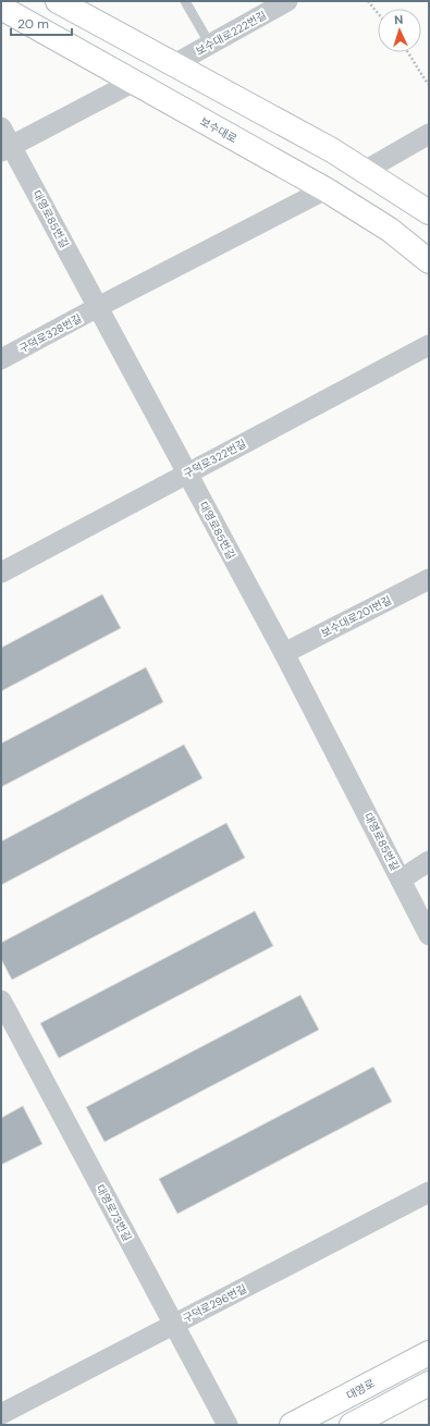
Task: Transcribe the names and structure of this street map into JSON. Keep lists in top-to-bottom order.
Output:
{
  "streets": {
    "main road": ["보수대로", "대영로"],
    "street": [
      "보수대로222번길",
      "대영로85번길",
      "구덕로328번길",
      "구덕로322번길",
      "보수대로201번길",
      "대영로73번길",
      "구덕로296번길"
    ]
  },
  "crossings": [
    ["보수대로", "구덕로328번길"],
    ["대영로85번길", "구덕로328번길"],
    ["대영로85번길", "구덕로322번길"],
    ["대영로85번길", "보수대로201번길"],
    ["대영로73번길", "구덕로296번길"]
  ],
  "scale_bar": "20 m",
  "north": "top"
}
